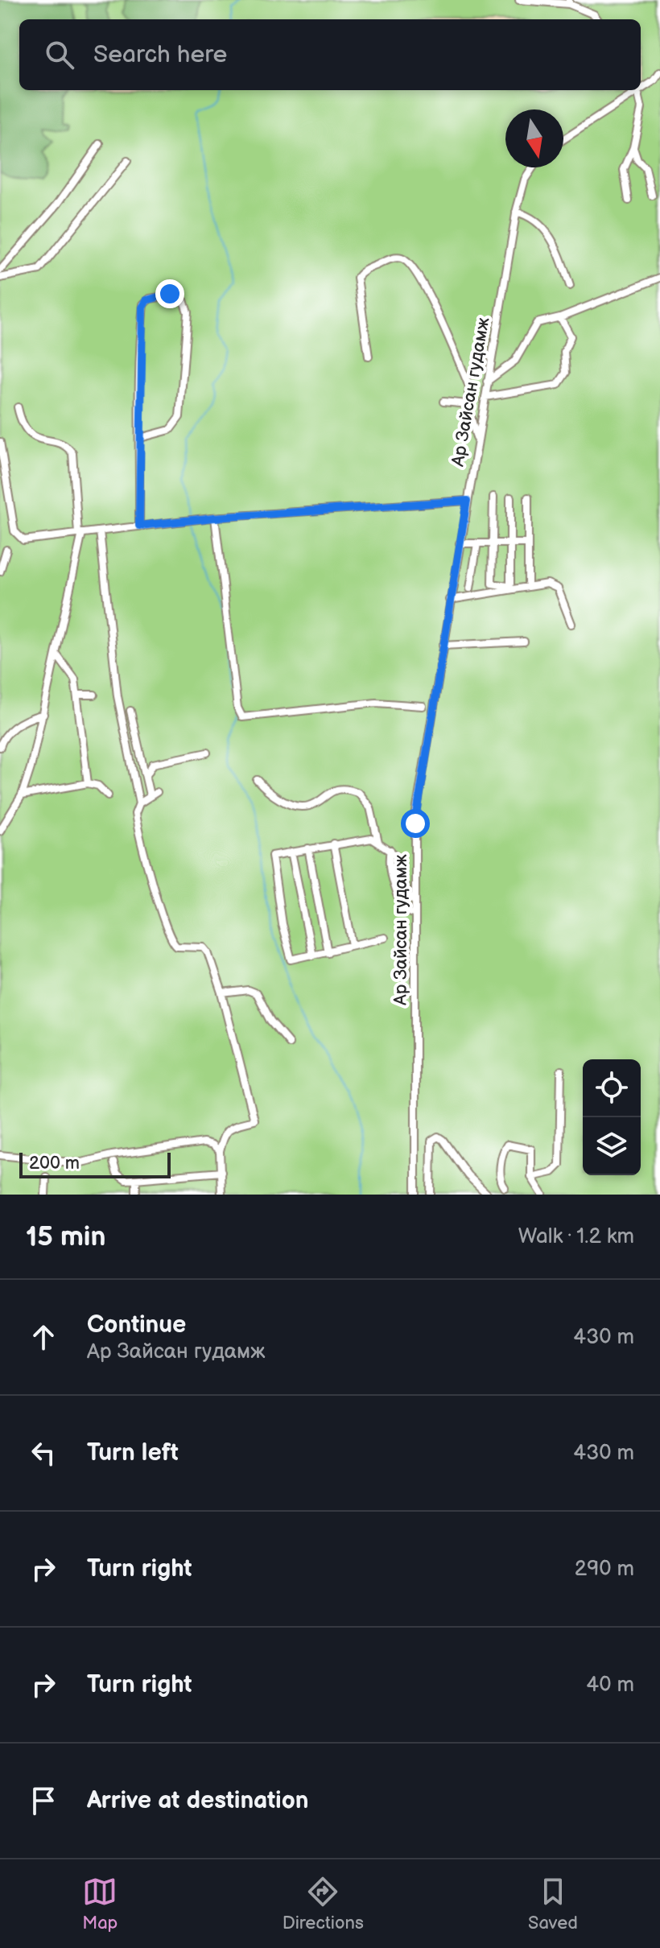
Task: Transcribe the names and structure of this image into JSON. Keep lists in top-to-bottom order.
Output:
{
  "streets": {
    "street": ["Ар Зайсан гудамж"]
  },
  "scale_bar": "200 m",
  "north": "bottom",
  "page": {
    "search": "Search here",
    "scale": "200 m",
    "heading": ["15 min", "Walk · 1.2 km"],
    "list": [
      ["Continue", "Ар Зайсан гудамж", "430 m"],
      ["Turn left", "430 m"],
      ["Turn right", "290 m"],
      ["Turn right", "40 m"],
      "Arrive at destination"
    ],
    "nav": ["Map", "Directions", "Saved"]
  }
}
